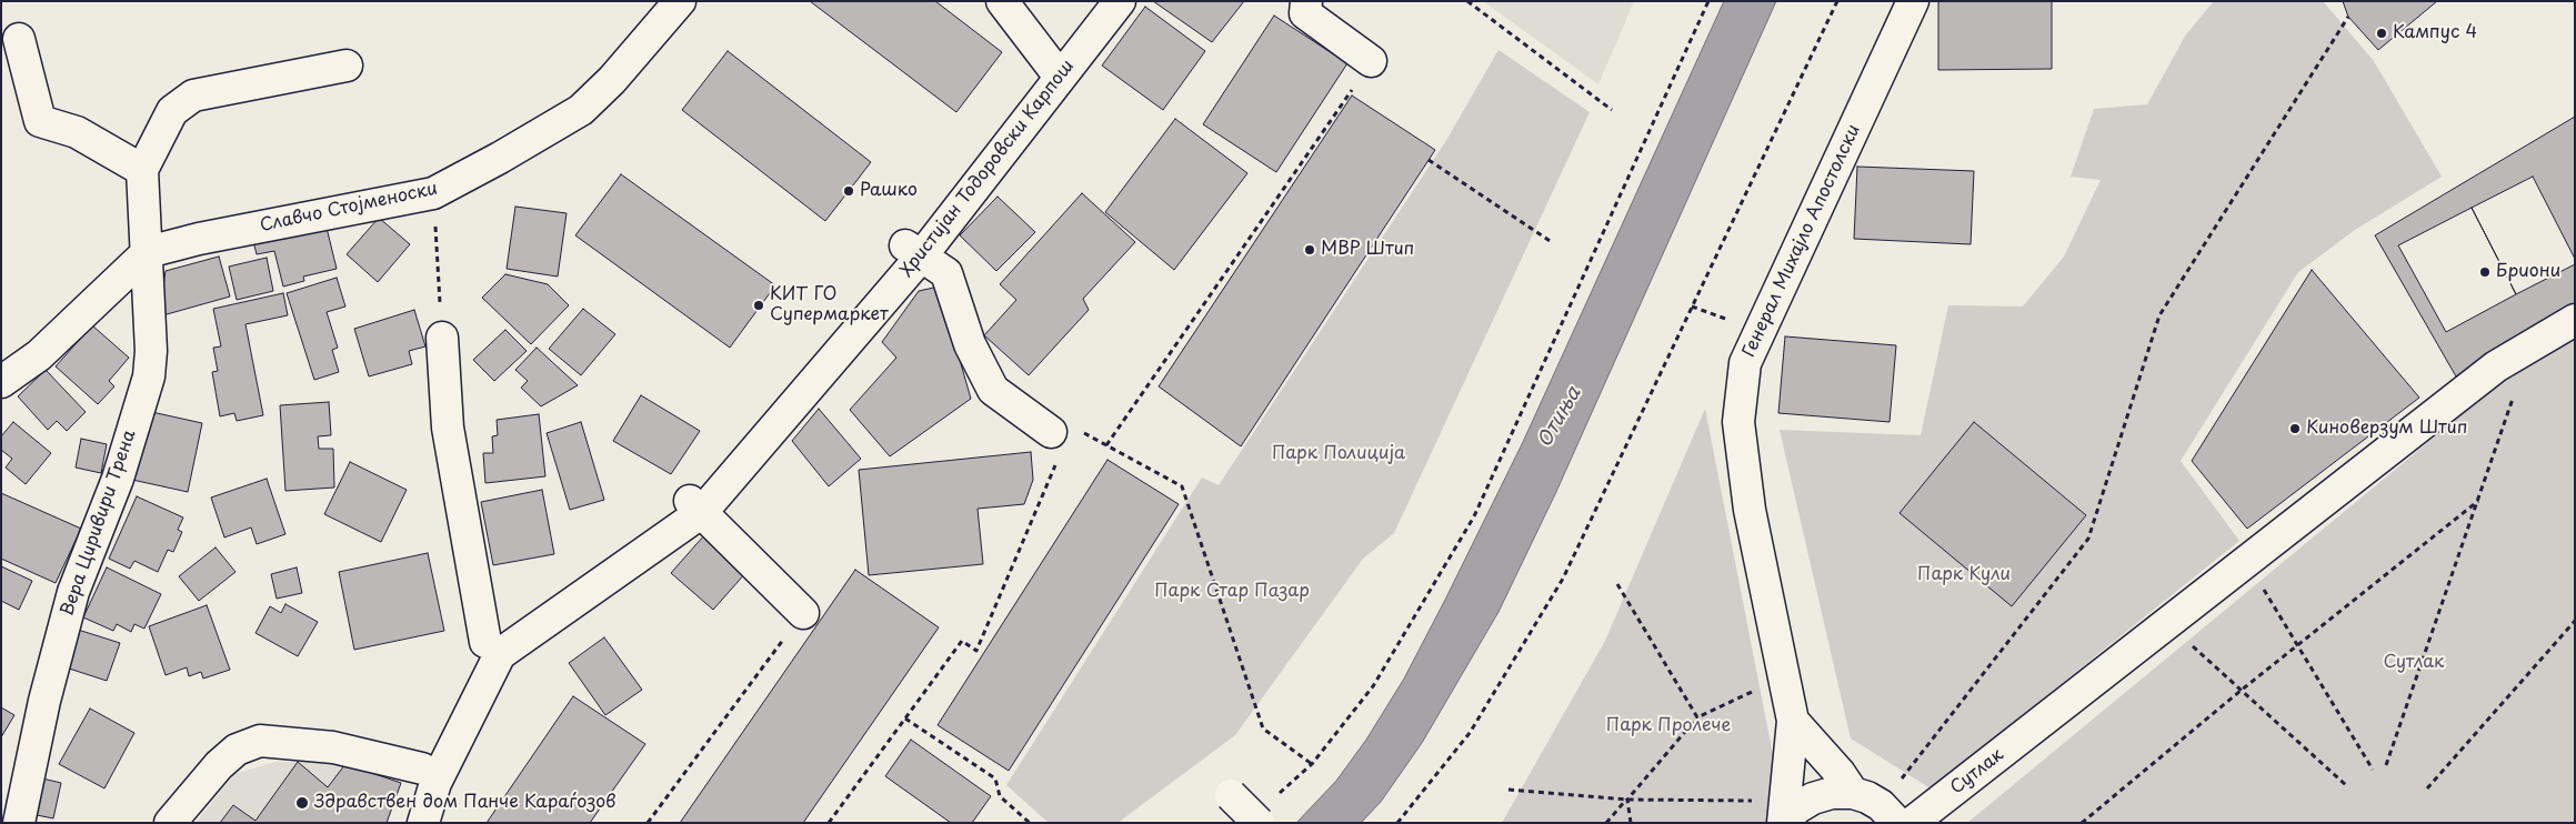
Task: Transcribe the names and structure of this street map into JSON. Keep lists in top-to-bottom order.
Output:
{
  "streets": {
    "street": [
      "Христијан Тодоровски Карпош",
      "Славчо Стојменоски",
      "Генерал Михајло Апостолски",
      "Вера Циривири Трена",
      "Сутлак"
    ]
  },
  "crossings": [
    ["Славчо Стојменоски", "Вера Циривири Трена"]
  ],
  "water": ["Отиња"],
  "parks": [
    "Парк Полиција",
    "Парк Кули",
    "Парк Стар Пазар",
    "Сутлак",
    "Парк Пролече"
  ],
  "places": [
    "Кампус 4",
    "Рашко",
    "МВР Штип",
    "Бриони",
    "КИТ ГО Супермаркет",
    "Киноверзум Штип",
    "Здравствен дом Панче Караѓозов"
  ]
}
